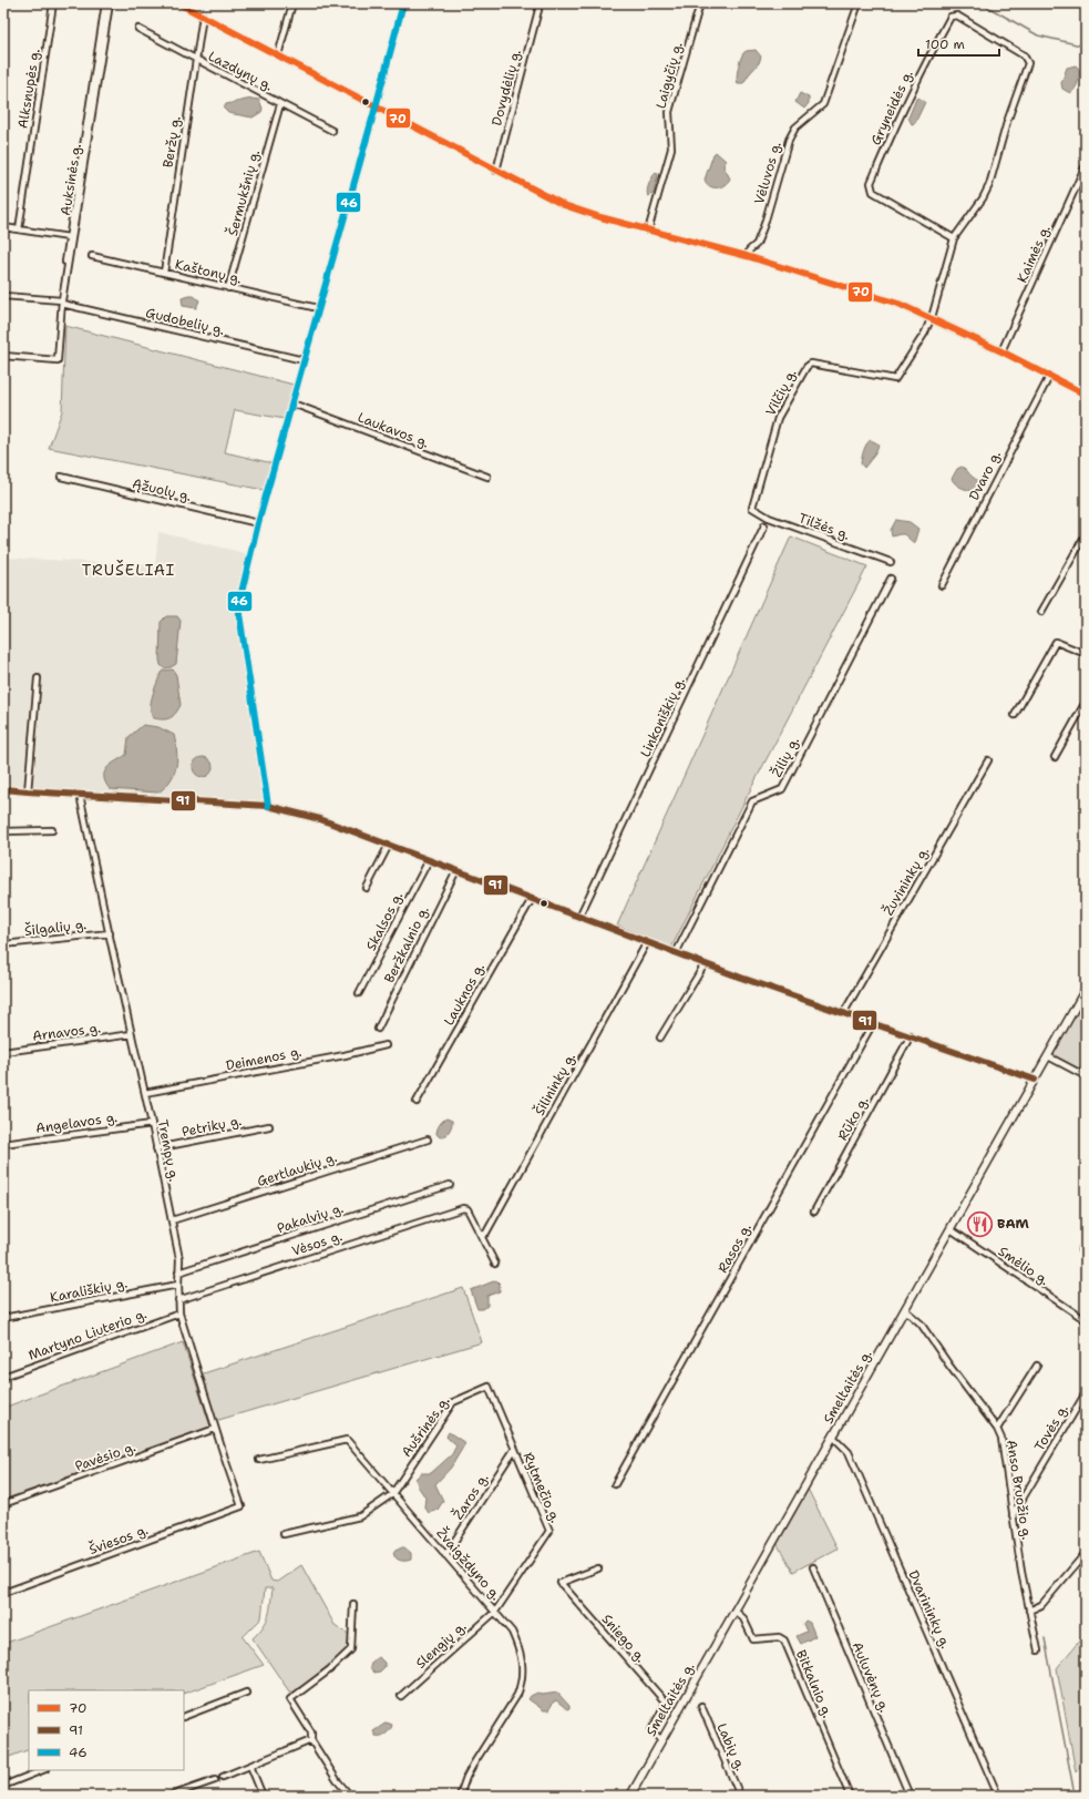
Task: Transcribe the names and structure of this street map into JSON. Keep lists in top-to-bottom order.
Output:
{
  "streets": {
    "main road": ["Smeltaitės g."],
    "street": [
      "Lazdynų g.",
      "Laigyčių g.",
      "Dovydėlių g.",
      "Alksnupės g.",
      "Gryneidės g.",
      "Beržų g.",
      "Vėluvos g.",
      "Auksinės g.",
      "Šermukšnių g.",
      "Kaimės g.",
      "Kaštonų g.",
      "Gudobelių g.",
      "Vilčių g.",
      "Laukavos g.",
      "Dvaro g.",
      "Ąžuolų g.",
      "Tilžės g.",
      "Linkoniškių g.",
      "Žilių g.",
      "Žuvininkų g.",
      "Skalsos g.",
      "Šilgalių g.",
      "Beržkalnio g.",
      "Lauknos g.",
      "Arnavos g.",
      "Deimenos g.",
      "Šilininkų g.",
      "Rūko g.",
      "Angelavos g.",
      "Petrikų g.",
      "Trempų g.",
      "Gertlaukių g.",
      "Pakalvių g.",
      "Vėsos g.",
      "Rasos g.",
      "Smėlio g.",
      "Karališkių g.",
      "Martyno Liuterio g.",
      "Aušrinės g.",
      "Tovės g.",
      "Pavėsio g.",
      "Rytmečio g.",
      "Anso Bruožio g.",
      "Žaros g.",
      "Šviesos g.",
      "Žvaigždyno g.",
      "Dvarininkų g.",
      "Sniego g.",
      "Slengių g.",
      "Auluvėnų g.",
      "Bitkalnio g.",
      "Labių g."
    ]
  },
  "crossings": [
    ["Lazdynų g.", "Beržų g."],
    ["Lazdynų g.", "Šermukšnių g."],
    ["Gryneidės g.", "Vilčių g."],
    ["Beržų g.", "Kaštonų g."],
    ["Auksinės g.", "Gudobelių g."],
    ["Šermukšnių g.", "Kaštonų g."],
    ["Vilčių g.", "Tilžės g."],
    ["Šilgalių g.", "Trempų g."],
    ["Arnavos g.", "Trempų g."],
    ["Deimenos g.", "Trempų g."],
    ["Šilininkų g.", "Vėsos g."],
    ["Angelavos g.", "Trempų g."],
    ["Petrikų g.", "Trempų g."],
    ["Trempų g.", "Gertlaukių g."],
    ["Trempų g.", "Pakalvių g."],
    ["Trempų g.", "Vėsos g."],
    ["Trempų g.", "Karališkių g."],
    ["Trempų g.", "Martyno Liuterio g."],
    ["Trempų g.", "Pavėsio g."],
    ["Trempų g.", "Šviesos g."],
    ["Smėlio g.", "Smeltaitės g."],
    ["Smeltaitės g.", "Anso Bruožio g."],
    ["Smeltaitės g.", "Dvarininkų g."],
    ["Smeltaitės g.", "Sniego g."],
    ["Smeltaitės g.", "Bitkalnio g."],
    ["Aušrinės g.", "Rytmečio g."],
    ["Aušrinės g.", "Žvaigždyno g."],
    ["Tovės g.", "Anso Bruožio g."],
    ["Rytmečio g.", "Žaros g."],
    ["Rytmečio g.", "Žvaigždyno g."],
    ["Rytmečio g.", "Slengių g."],
    ["Žaros g.", "Žvaigždyno g."],
    ["Žvaigždyno g.", "Slengių g."]
  ],
  "districts": ["TRUŠELIAI"],
  "places": {
    "restaurant": ["BAM"]
  },
  "lines": ["transit line 70", "transit line 46", "transit line 91"],
  "legend": ["70", "91", "46"],
  "scale_bar": "100 m"
}
